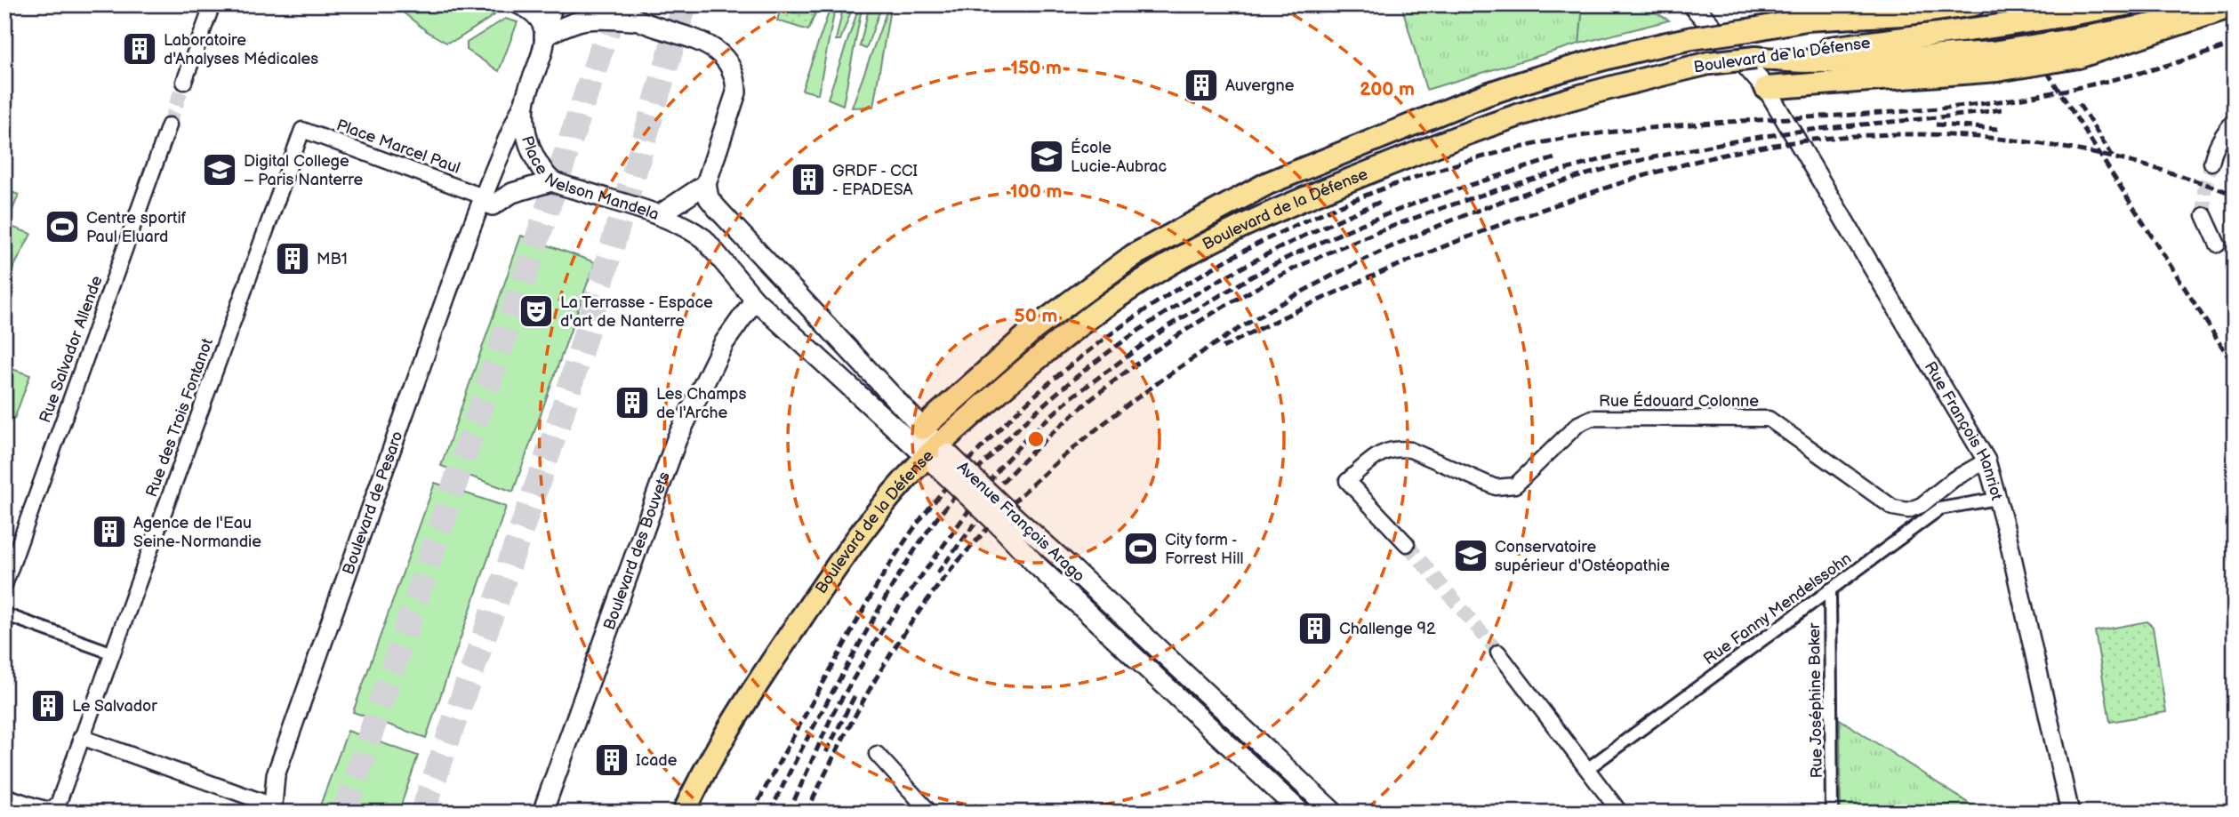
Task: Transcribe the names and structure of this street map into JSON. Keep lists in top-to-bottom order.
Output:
{
  "streets": {
    "main road": [
      "Boulevard de la Défense",
      "Place Nelson Mandela",
      "Avenue François Arago",
      "Boulevard des Bouvets"
    ],
    "street": [
      "Place Marcel Paul",
      "Rue Salvador Allende",
      "Rue Édouard Colonne",
      "Rue des Trois Fontanot",
      "Rue François Hanriot",
      "Boulevard de Pesaro",
      "Rue Fanny Mendelssohn",
      "Rue Joséphine Baker"
    ]
  },
  "crossings": [
    ["Boulevard de la Défense", "Avenue François Arago"],
    ["Place Marcel Paul", "Rue des Trois Fontanot"],
    ["Place Marcel Paul", "Boulevard de Pesaro"],
    ["Place Nelson Mandela", "Boulevard de Pesaro"],
    ["Place Nelson Mandela", "Avenue François Arago"],
    ["Rue Édouard Colonne", "Rue François Hanriot"],
    ["Rue François Hanriot", "Rue Fanny Mendelssohn"],
    ["Boulevard de Pesaro", "Avenue François Arago"],
    ["Avenue François Arago", "Boulevard des Bouvets"],
    ["Rue Fanny Mendelssohn", "Rue Joséphine Baker"]
  ],
  "places": {
    "building": [
      "Laboratoire d'Analyses Médicales",
      "Auvergne",
      "GRDF - CCI - EPADESA",
      "MB1",
      "Les Champs de l'Arche",
      "Agence de l'Eau Seine-Normandie",
      "Challenge 92",
      "Le Salvador",
      "Icade"
    ],
    "school or university": ["École Lucie-Aubrac", "Digital College – Paris Nanterre", "Conservatoire supérieur d'Ostéopathie"],
    "sports": ["Centre sportif Paul Eluard", "City form - Forrest Hill"],
    "theatre": ["La Terrasse - Espace d'art de Nanterre"]
  },
  "rings": [
    "150 m",
    "200 m",
    "100 m",
    "50 m"
  ]
}
